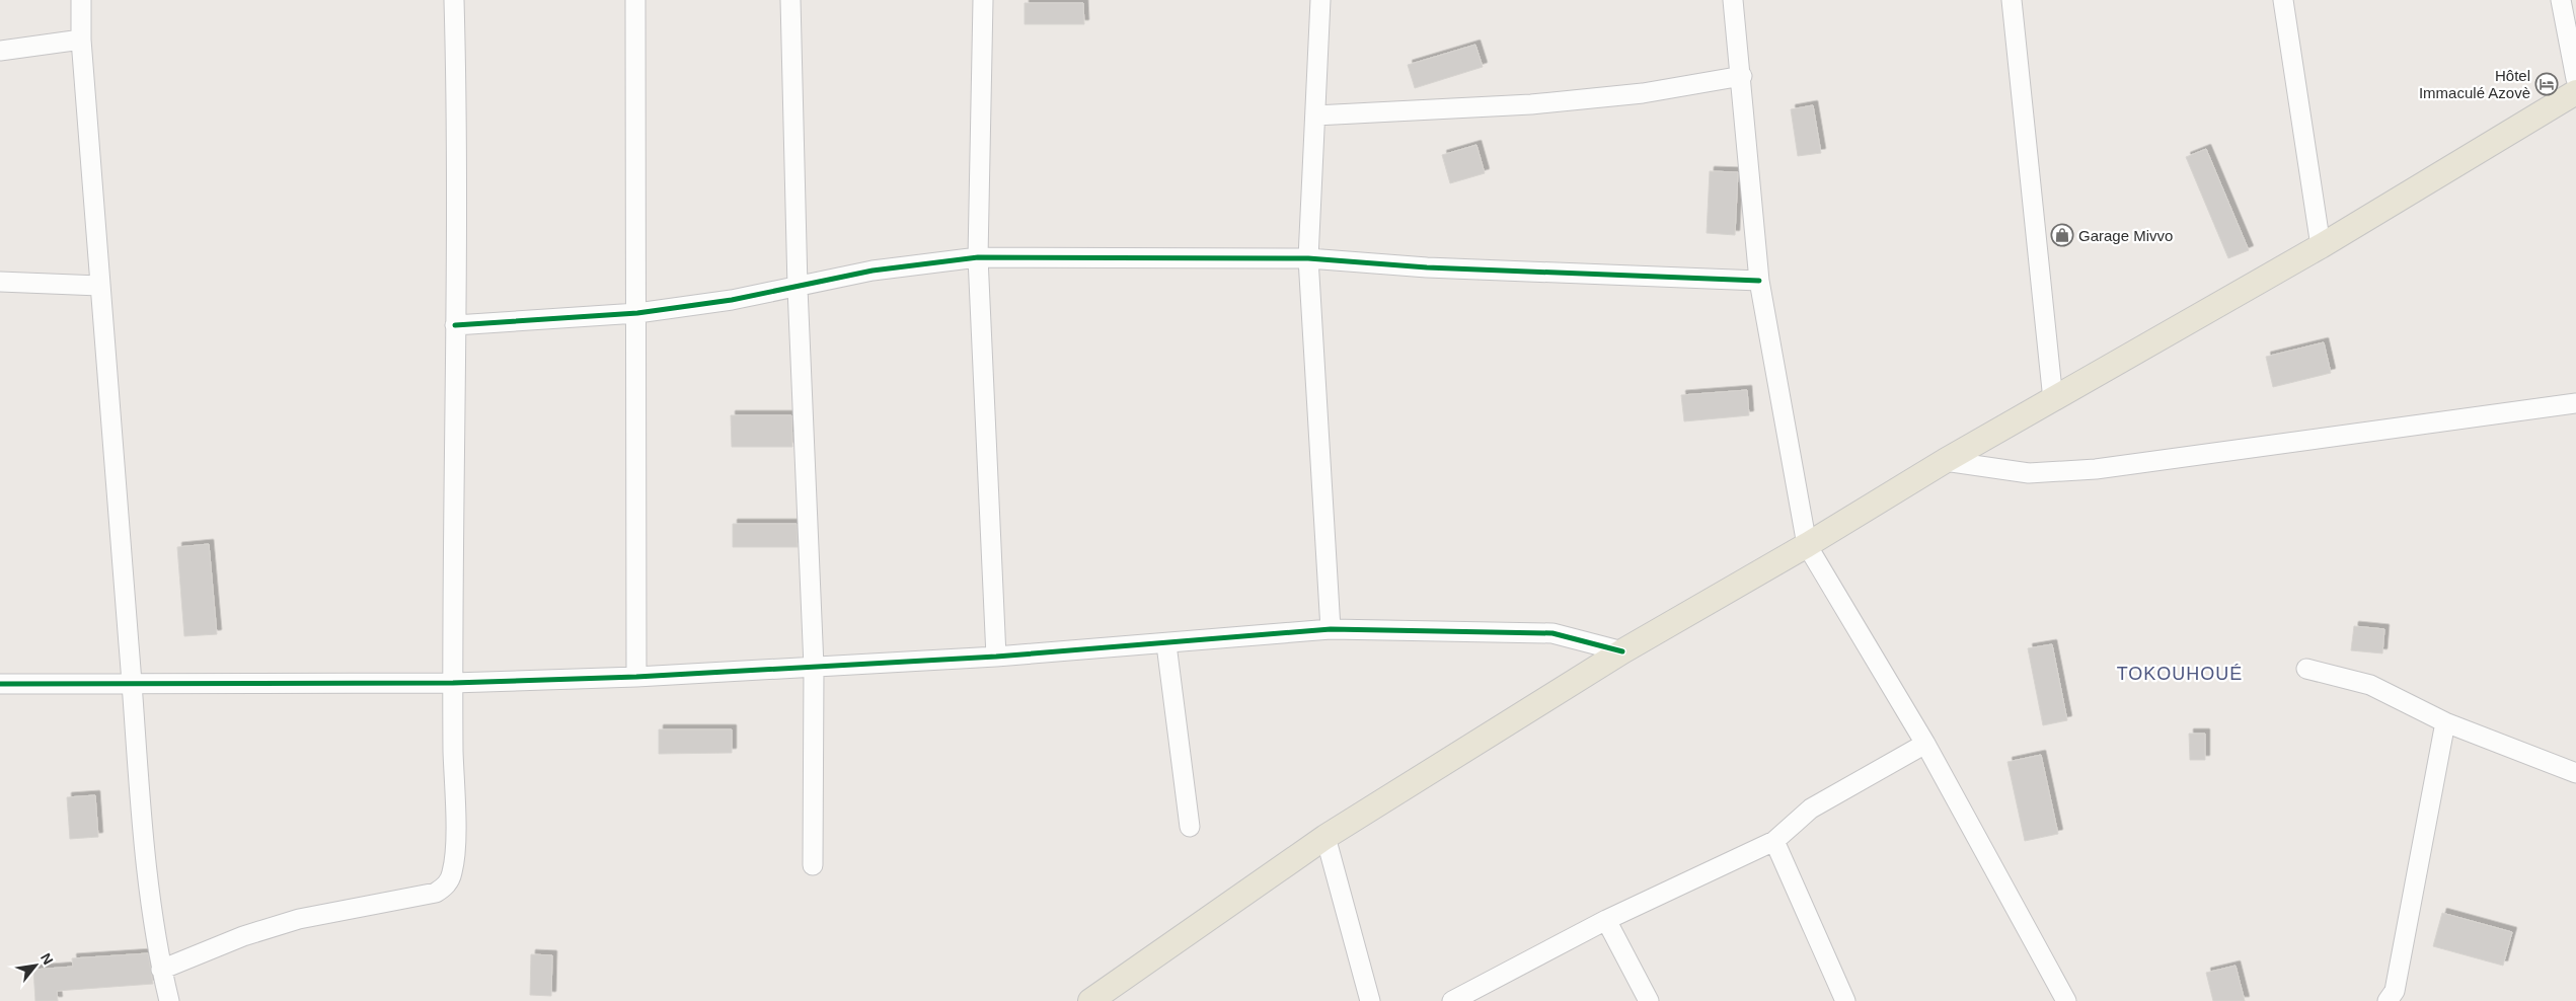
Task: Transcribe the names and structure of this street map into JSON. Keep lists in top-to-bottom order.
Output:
{
  "districts": ["TOKOUHOUÉ"],
  "places": {
    "hotel": ["Hôtel Immaculé Azovè"],
    "shop": ["Garage Mivvo"]
  },
  "north": "top right"
}
